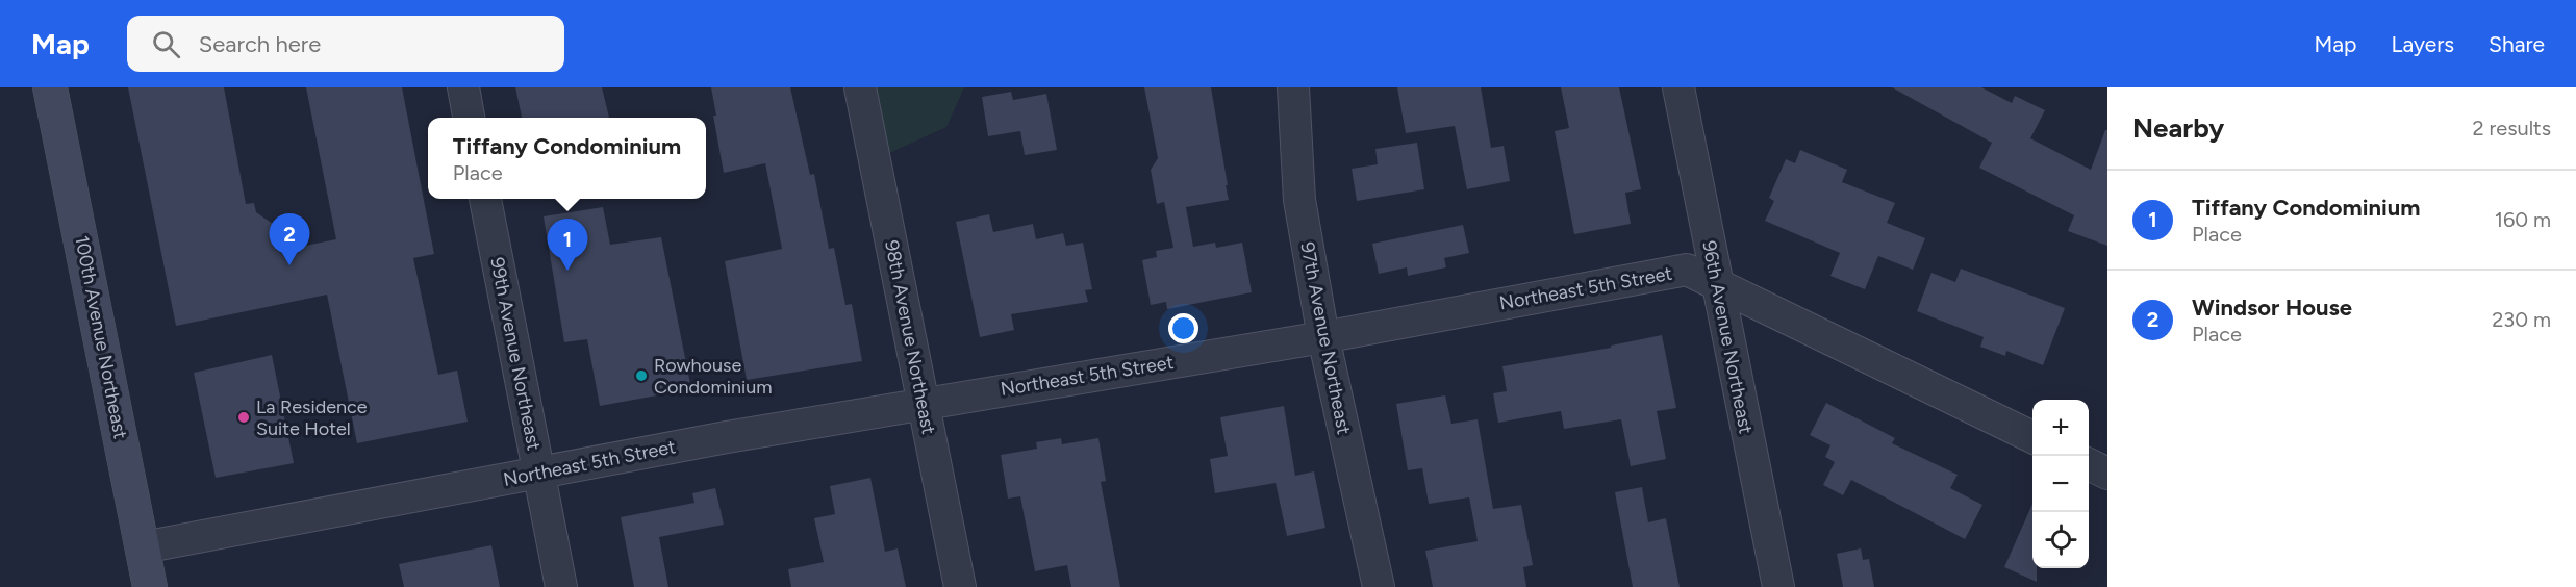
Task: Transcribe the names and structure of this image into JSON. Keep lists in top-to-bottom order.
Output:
{
  "streets": {
    "main road": ["100th Avenue Northeast"],
    "street": [
      "Northeast 5th Street",
      "98th Avenue Northeast",
      "96th Avenue Northeast",
      "97th Avenue Northeast",
      "99th Avenue Northeast"
    ]
  },
  "crossings": [
    ["Northeast 5th Street", "100th Avenue Northeast"],
    ["Northeast 5th Street", "98th Avenue Northeast"],
    ["Northeast 5th Street", "96th Avenue Northeast"],
    ["Northeast 5th Street", "97th Avenue Northeast"],
    ["Northeast 5th Street", "99th Avenue Northeast"]
  ],
  "places": ["Rowhouse Condominium", "La Residence Suite Hotel"],
  "page": {
    "header": "Map",
    "search": "Search here",
    "nav": ["Map", "Layers", "Share"],
    "heading": ["Nearby", "2 results"],
    "popup": ["Tiffany Condominium", "Place"],
    "list": [
      {
        "mark": "1",
        "name": "Tiffany Condominium",
        "note": "Place",
        "value": "160 m"
      },
      {
        "mark": "2",
        "name": "Windsor House",
        "note": "Place",
        "value": "230 m"
      }
    ],
    "pins": ["2", "1"],
    "map_buttons": ["+", "−"]
  }
}
